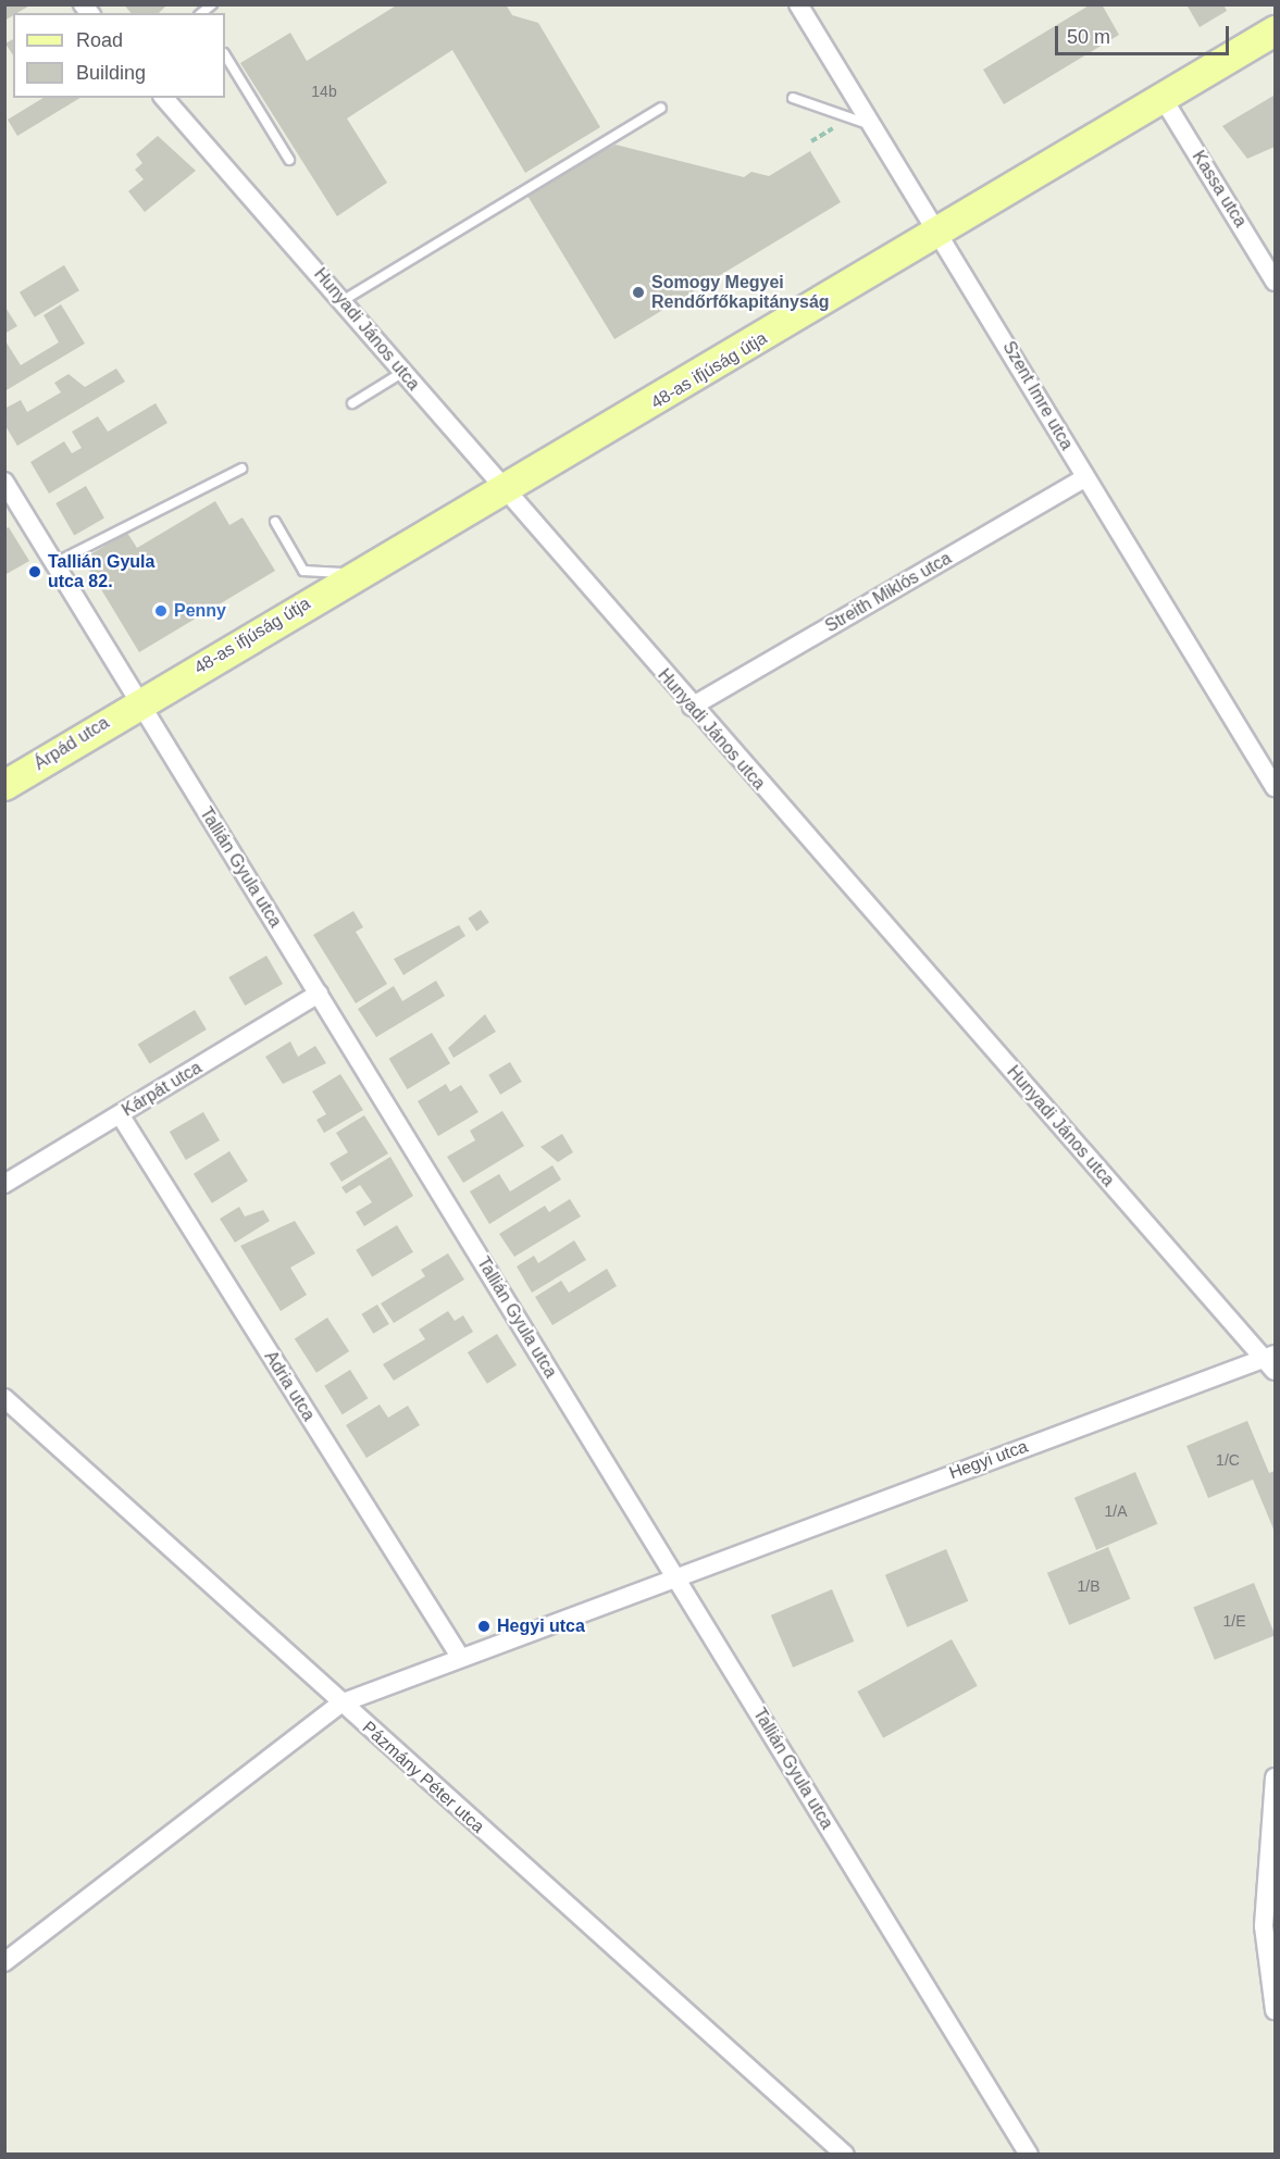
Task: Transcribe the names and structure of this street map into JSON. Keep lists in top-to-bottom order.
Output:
{
  "streets": {
    "main road": ["48-as ifjúság útja", "Árpád utca"],
    "street": [
      "Kassa utca",
      "Hunyadi János utca",
      "Szent Imre utca",
      "Streith Miklós utca",
      "Tallián Gyula utca",
      "Kárpát utca",
      "Adria utca",
      "Hegyi utca",
      "Pázmány Péter utca"
    ]
  },
  "crossings": [
    ["Kassa utca", "48-as ifjúság útja"],
    ["Hunyadi János utca", "48-as ifjúság útja"],
    ["Hunyadi János utca", "Streith Miklós utca"],
    ["Hunyadi János utca", "Hegyi utca"],
    ["48-as ifjúság útja", "Szent Imre utca"],
    ["48-as ifjúság útja", "Árpád utca"],
    ["48-as ifjúság útja", "Tallián Gyula utca"],
    ["Szent Imre utca", "Streith Miklós utca"],
    ["Árpád utca", "Tallián Gyula utca"],
    ["Tallián Gyula utca", "Kárpát utca"],
    ["Tallián Gyula utca", "Hegyi utca"],
    ["Kárpát utca", "Adria utca"],
    ["Adria utca", "Hegyi utca"],
    ["Hegyi utca", "Pázmány Péter utca"]
  ],
  "places": [
    "Somogy Megyei Rendőrfőkapitányság",
    "Tallián Gyula utca 82.",
    "Penny",
    "Hegyi utca"
  ],
  "house_numbers": [
    "14b",
    "1/C",
    "1/A",
    "1/B",
    "1/E"
  ],
  "legend": ["Road", "Building"],
  "scale_bar": "50 m"
}
